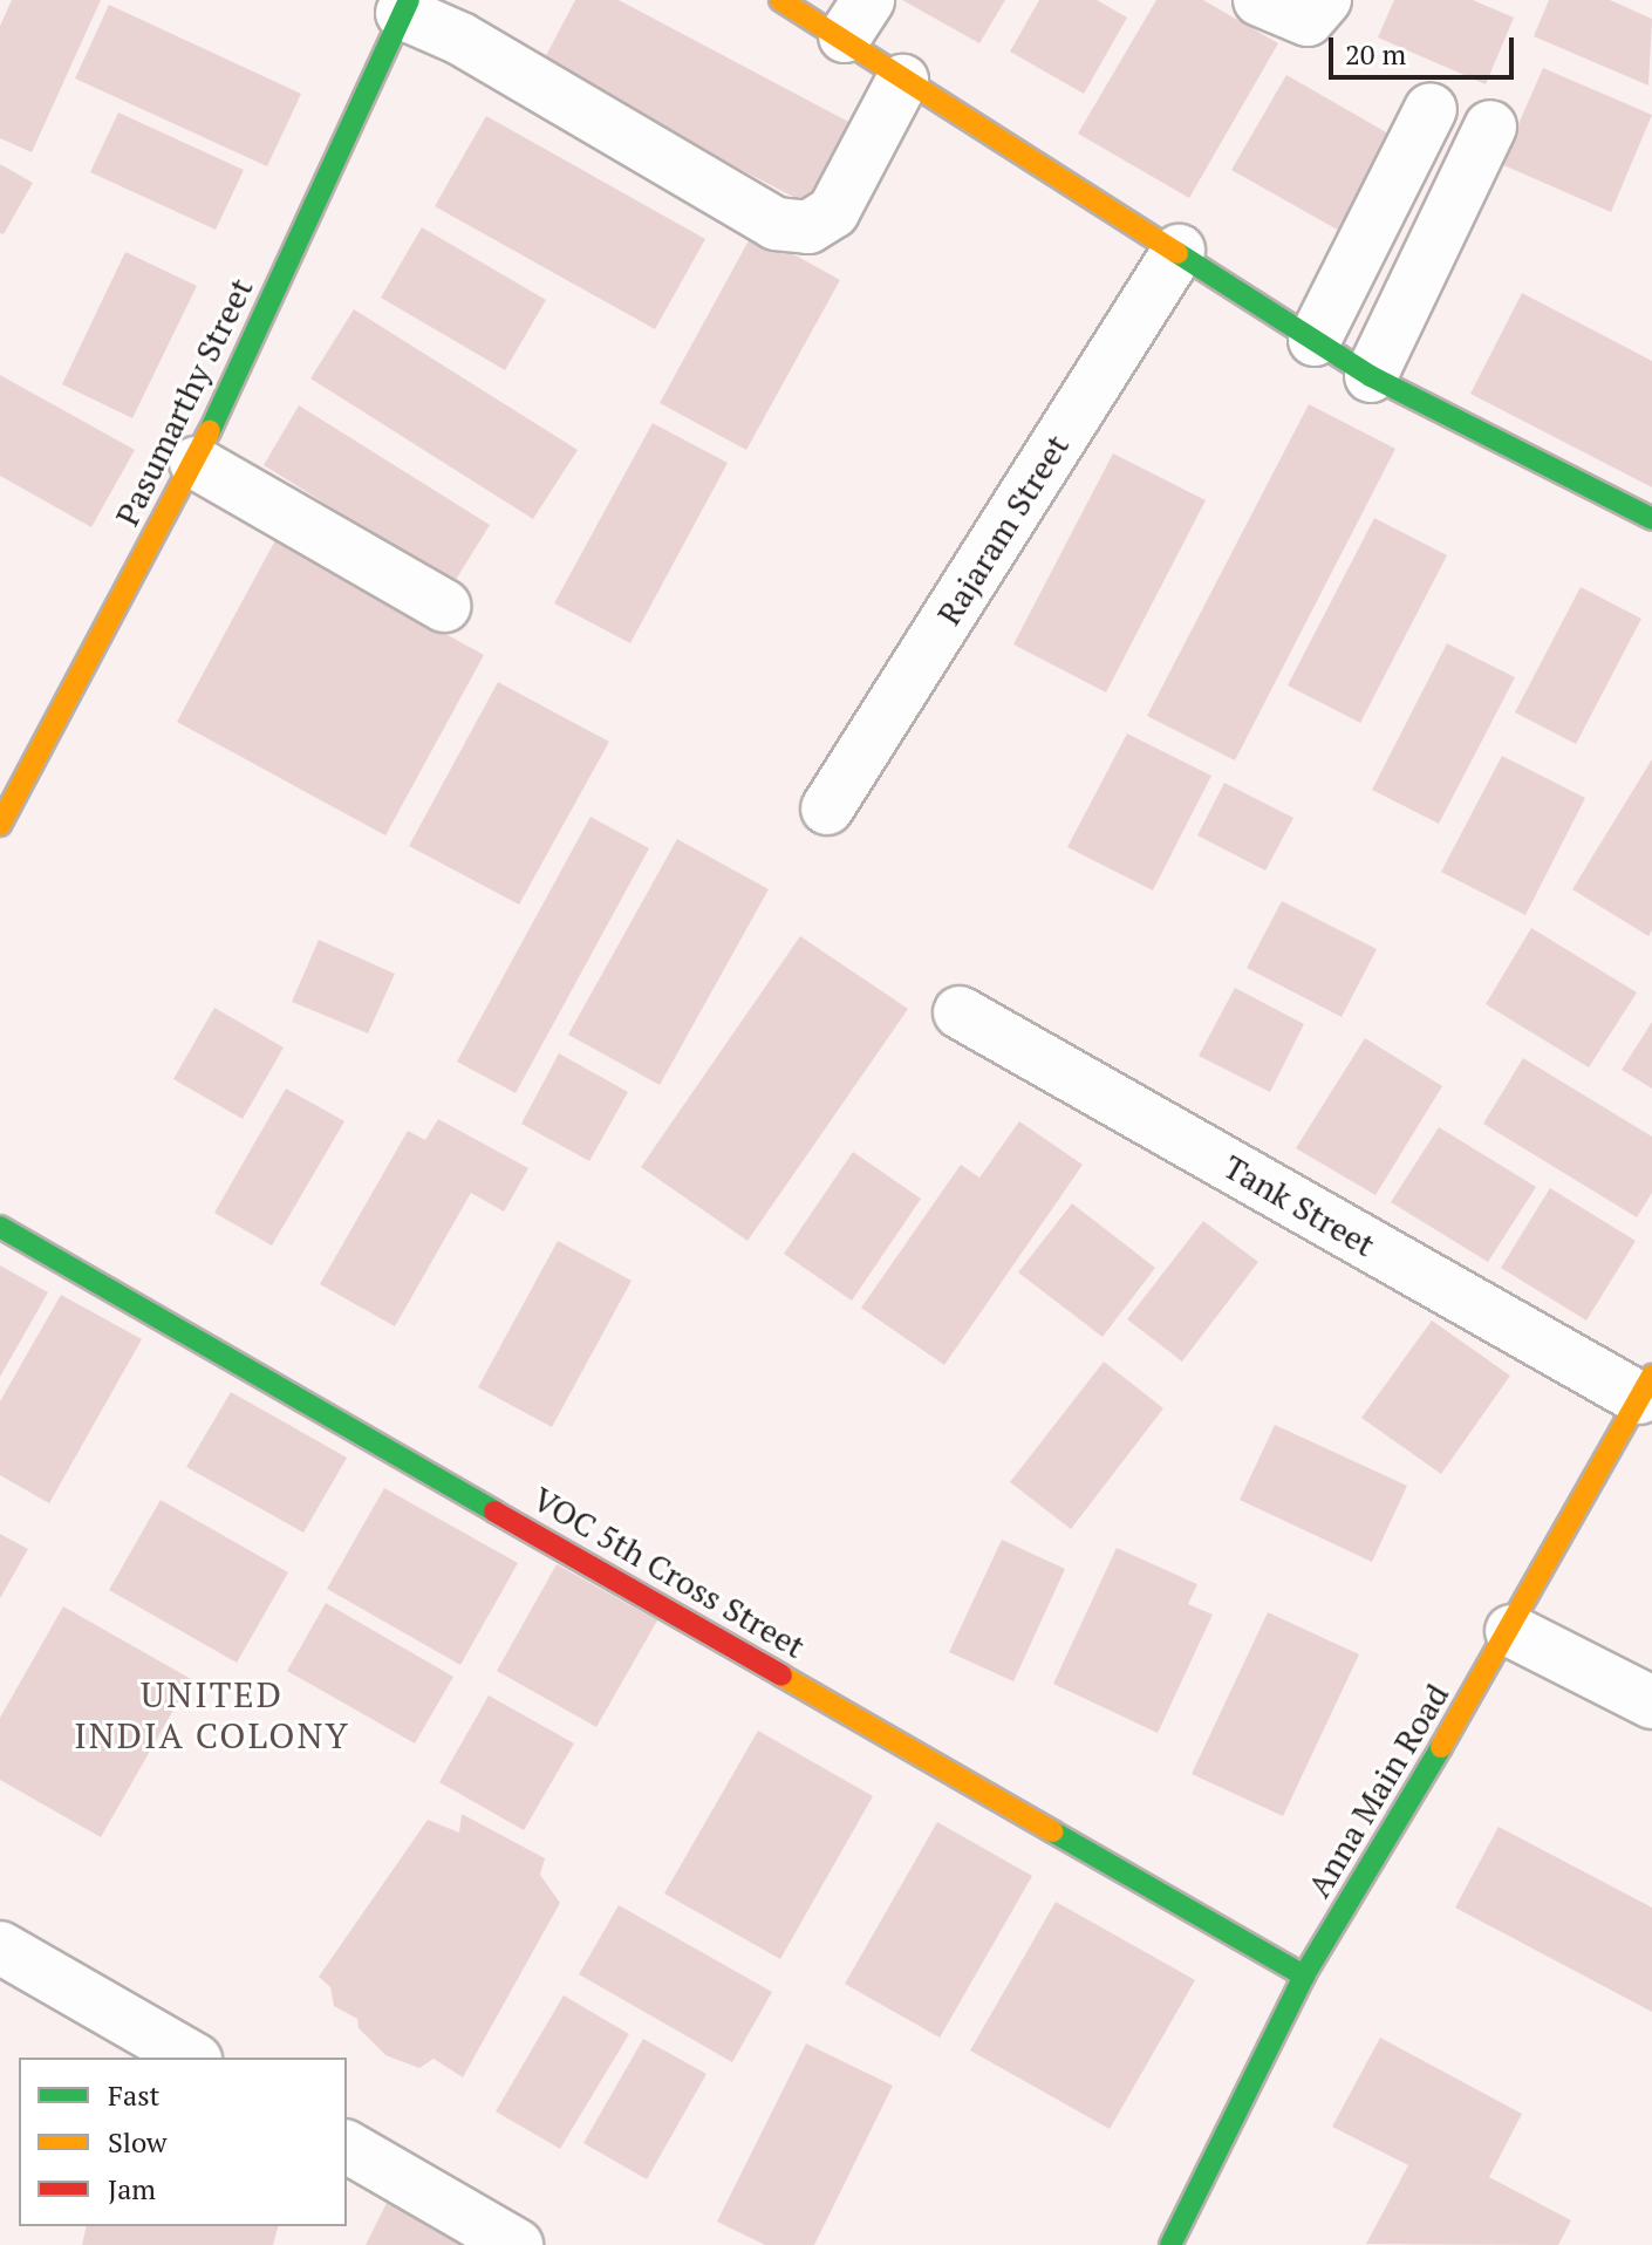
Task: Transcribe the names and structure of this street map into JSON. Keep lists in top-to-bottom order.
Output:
{
  "streets": {
    "street": [
      "Pasumarthy Street",
      "Rajaram Street",
      "Tank Street",
      "VOC 5th Cross Street",
      "Anna Main Road"
    ]
  },
  "crossings": [
    ["Tank Street", "Anna Main Road"],
    ["VOC 5th Cross Street", "Anna Main Road"]
  ],
  "districts": ["UNITED INDIA COLONY"],
  "legend": ["Fast", "Slow", "Jam"],
  "scale_bar": "20 m"
}
